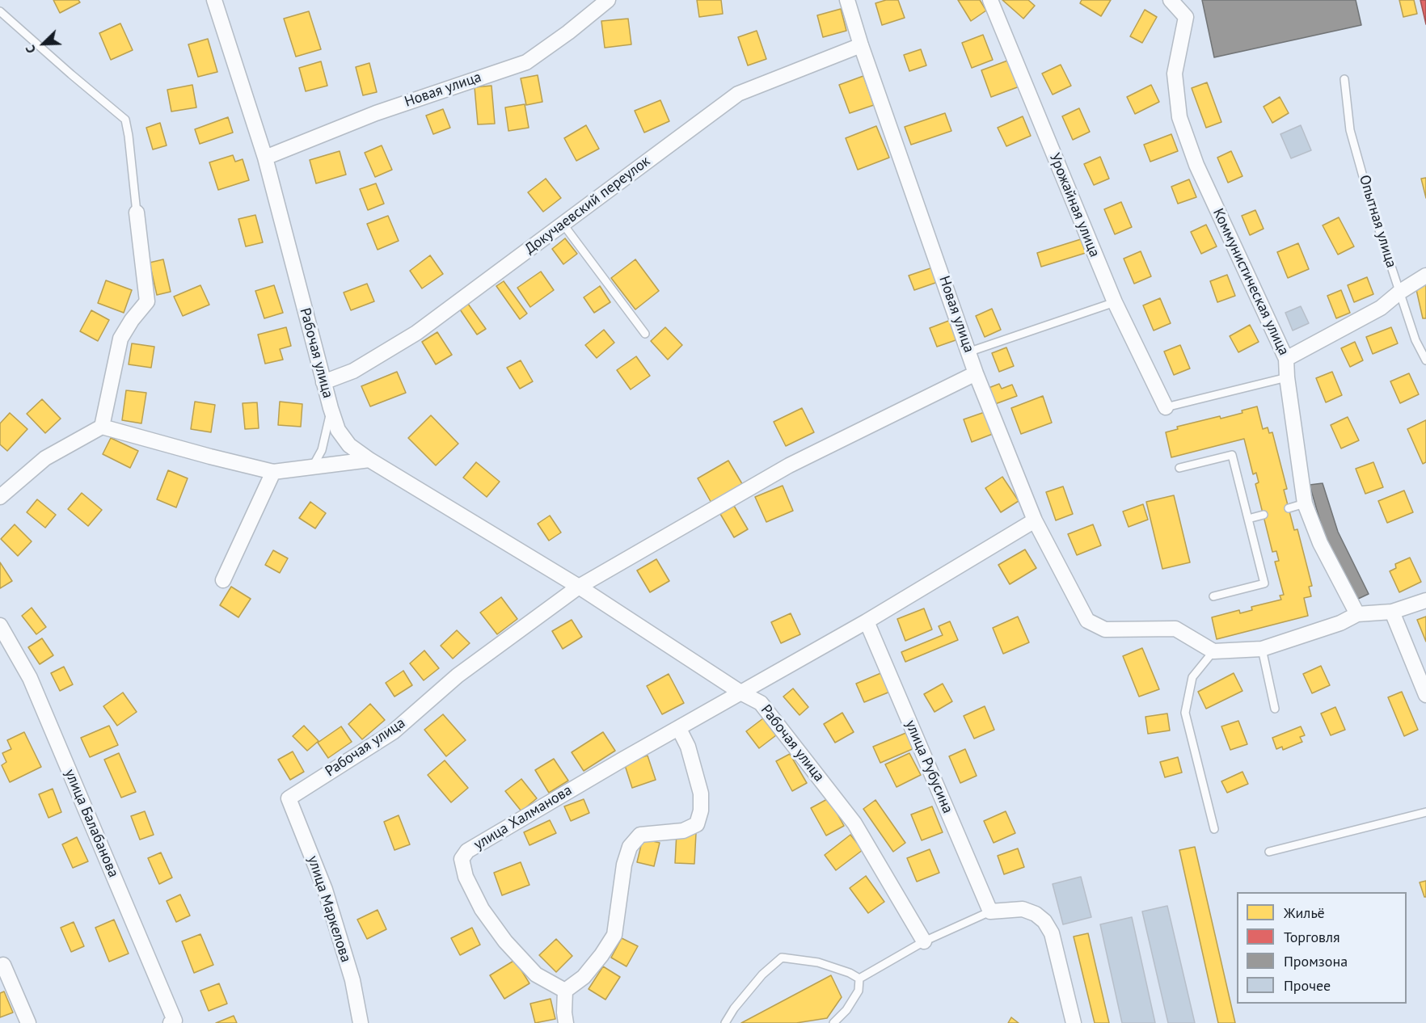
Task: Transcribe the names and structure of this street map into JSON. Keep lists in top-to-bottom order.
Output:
{
  "streets": {
    "street": [
      "Новая улица",
      "Докучаевский переулок",
      "Урожайная улица",
      "Коммунистическая улица",
      "Рабочая улица",
      "улица Рубусина",
      "улица Халманова",
      "улица Балабанова",
      "улица Маркелова"
    ],
    "lane": ["Опытная улица"]
  },
  "crossings": [
    ["Новая улица", "Докучаевский переулок"],
    ["Новая улица", "Рабочая улица"],
    ["Докучаевский переулок", "Рабочая улица"],
    ["Рабочая улица", "улица Халманова"],
    ["Рабочая улица", "улица Маркелова"]
  ],
  "legend": [
    "Жильё",
    "Торговля",
    "Промзона",
    "Прочее"
  ],
  "north": "bottom left"
}
